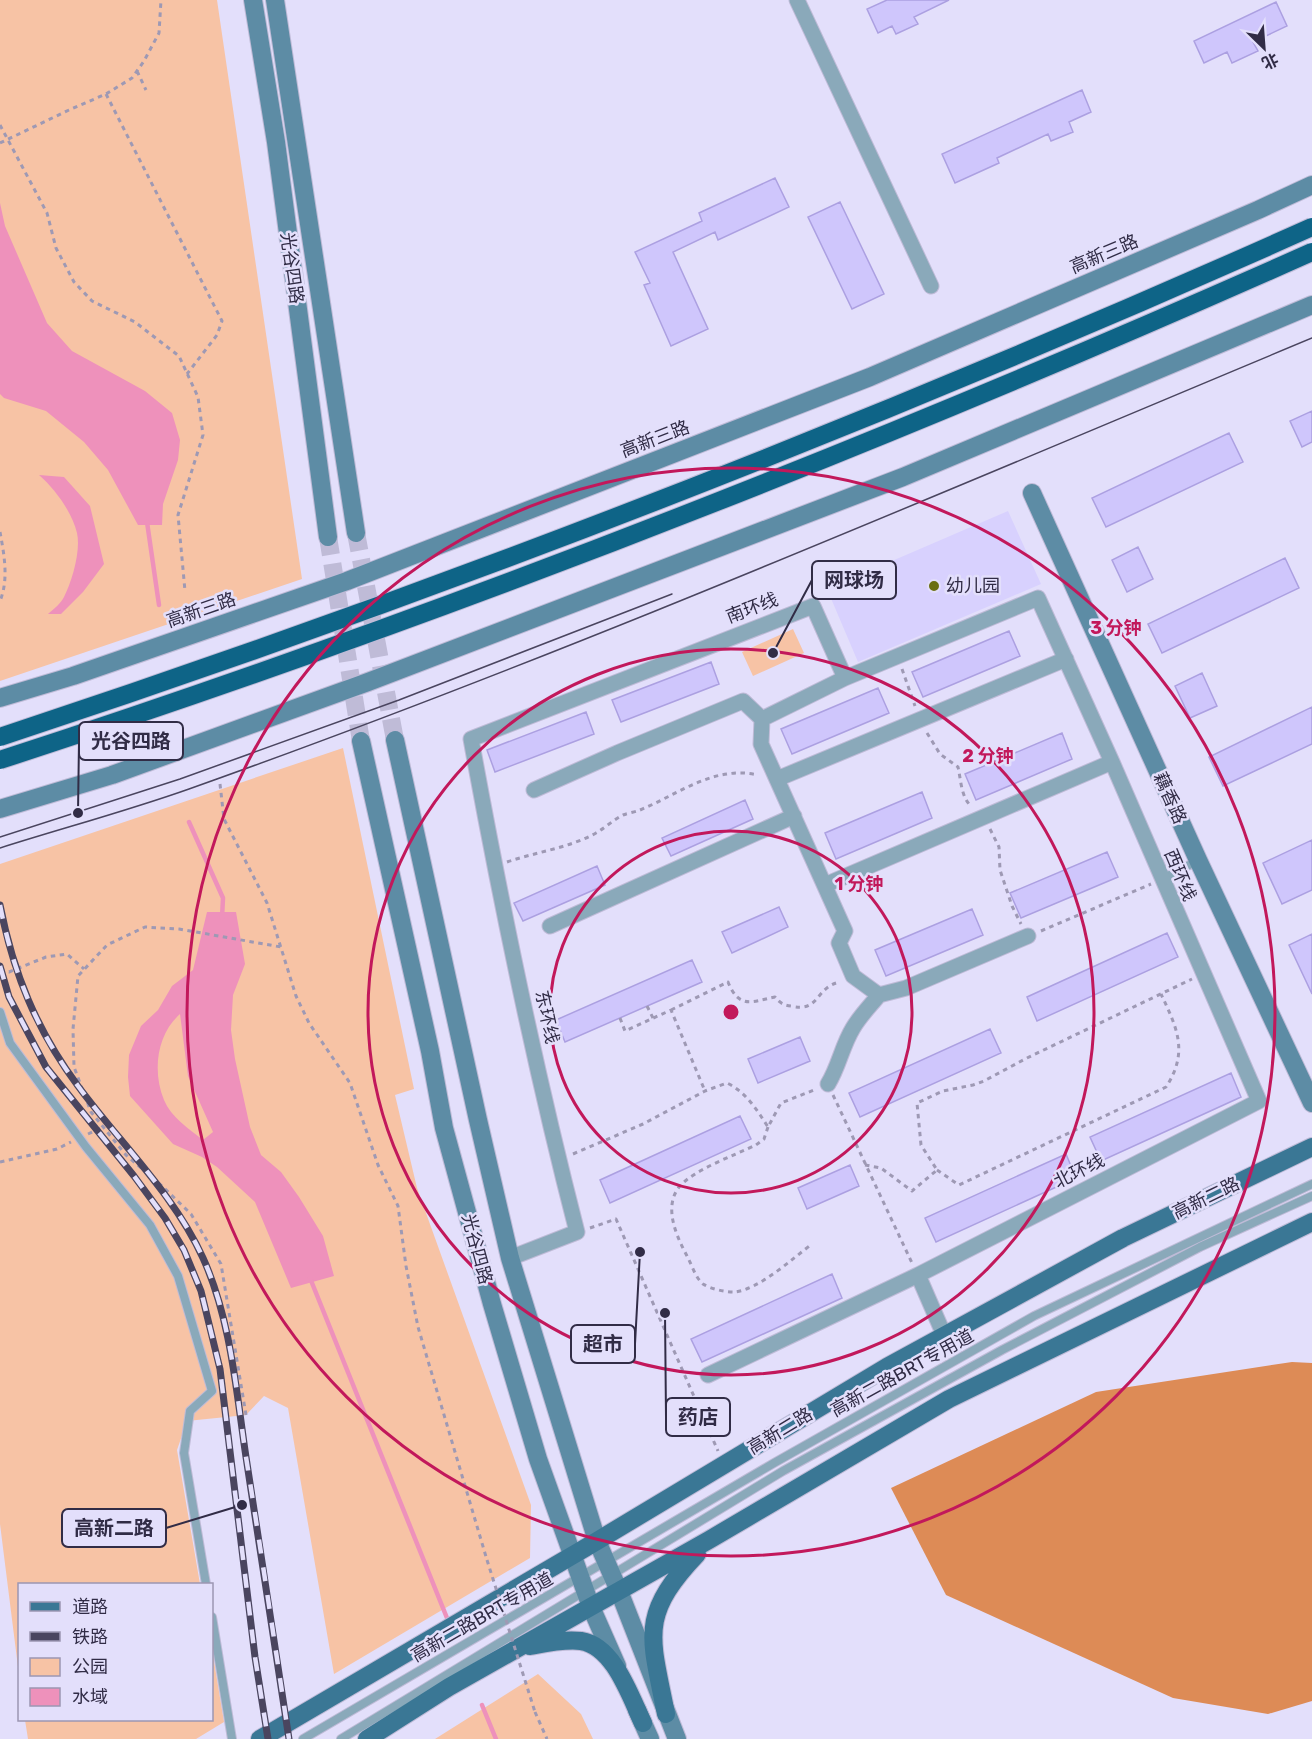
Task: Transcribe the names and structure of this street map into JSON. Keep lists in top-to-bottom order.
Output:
{
  "streets": {
    "main road": [
      "高新三路",
      "光谷四路",
      "藕香路",
      "高新二路"
    ],
    "street": [
      "南环线",
      "西环线",
      "东环线",
      "北环线"
    ],
    "lane": ["高新二路BRT专用道"]
  },
  "crossings": [
    ["光谷四路", "高新二路"],
    ["光谷四路", "高新二路BRT专用道"],
    ["南环线", "东环线"],
    ["西环线", "北环线"]
  ],
  "places": [
    "幼儿园",
    "网球场",
    "光谷四路",
    "超市",
    "药店",
    "高新二路"
  ],
  "legend": [
    "道路",
    "铁路",
    "公园",
    "水域"
  ],
  "north": "bottom right",
  "rings": ["3 分钟", "2 分钟", "1 分钟"]
}
